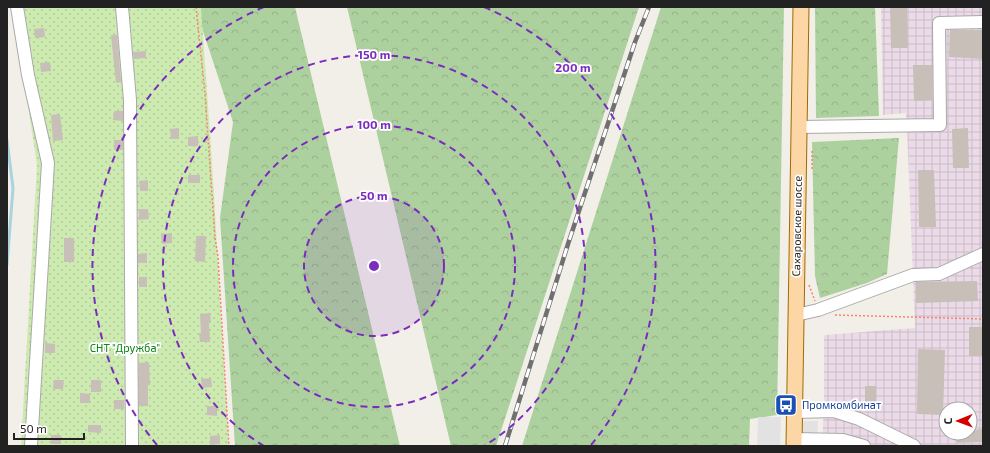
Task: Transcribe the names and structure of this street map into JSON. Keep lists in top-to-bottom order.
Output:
{
  "streets": {
    "main road": ["Сахаровское шоссе"]
  },
  "parks": ["СНТ \"Дружба\""],
  "places": {
    "bus stop": ["Промкомбинат"]
  },
  "scale_bar": "50 m",
  "north": "left",
  "rings": [
    "150 m",
    "200 m",
    "100 m",
    "50 m"
  ]
}
